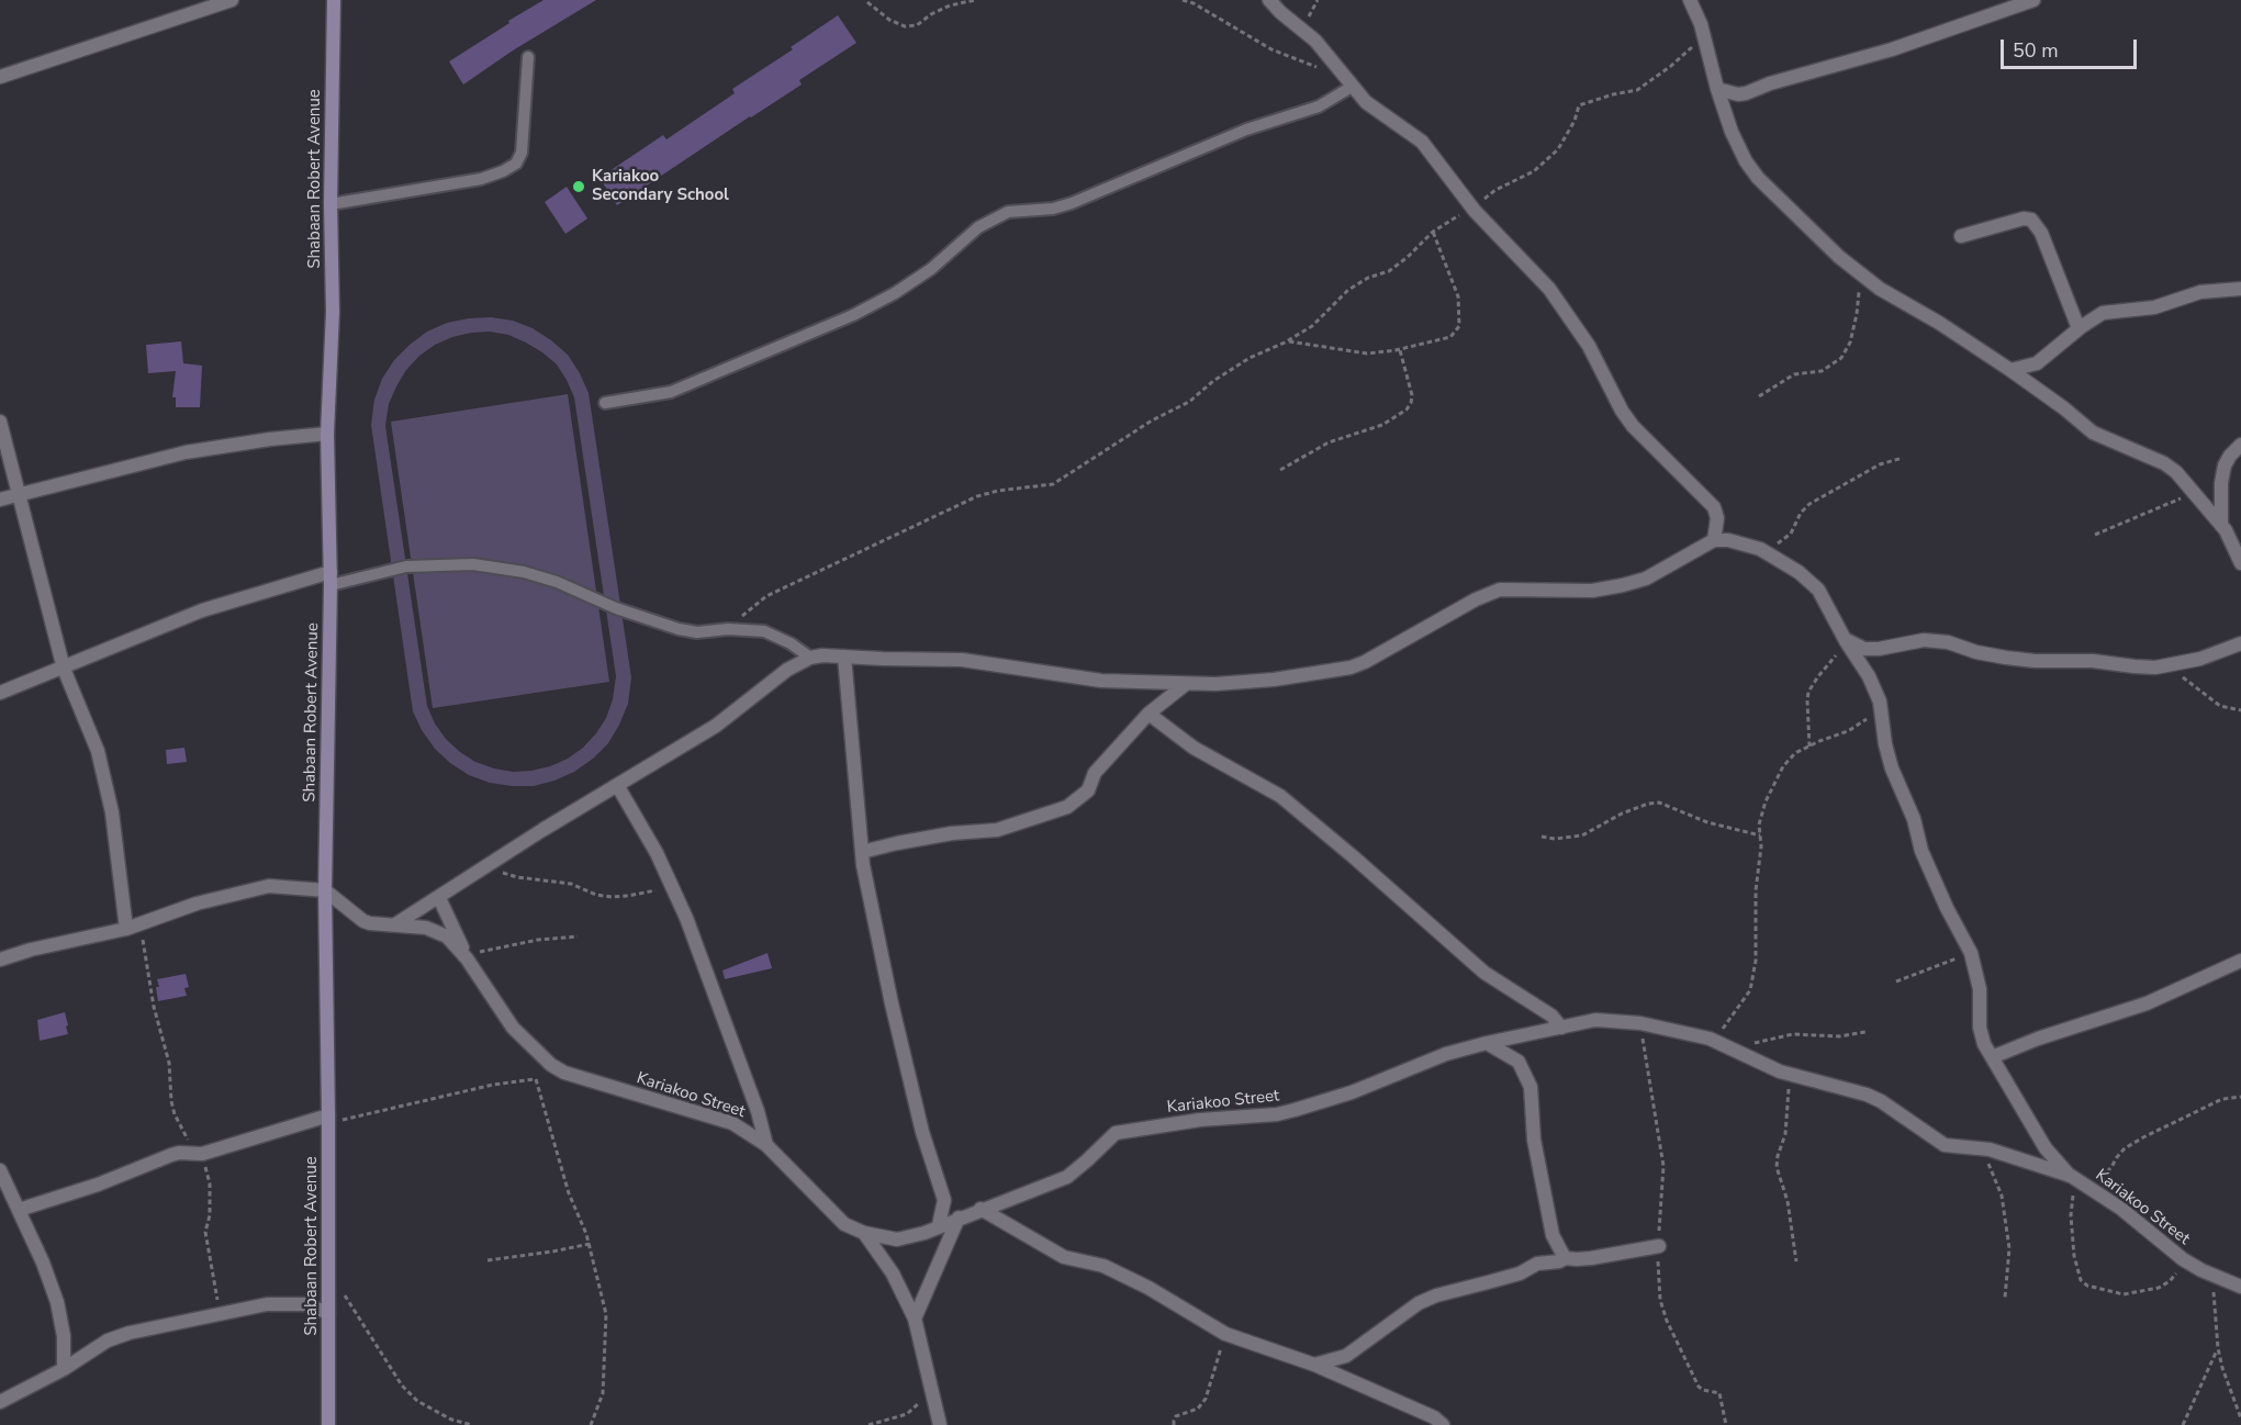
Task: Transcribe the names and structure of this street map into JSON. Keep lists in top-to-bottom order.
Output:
{
  "streets": {
    "street": ["Shabaan Robert Avenue", "Kariakoo Street"]
  },
  "crossings": [
    ["Shabaan Robert Avenue", "Kariakoo Street"]
  ],
  "places": ["Kariakoo Secondary School"],
  "scale_bar": "50 m"
}
